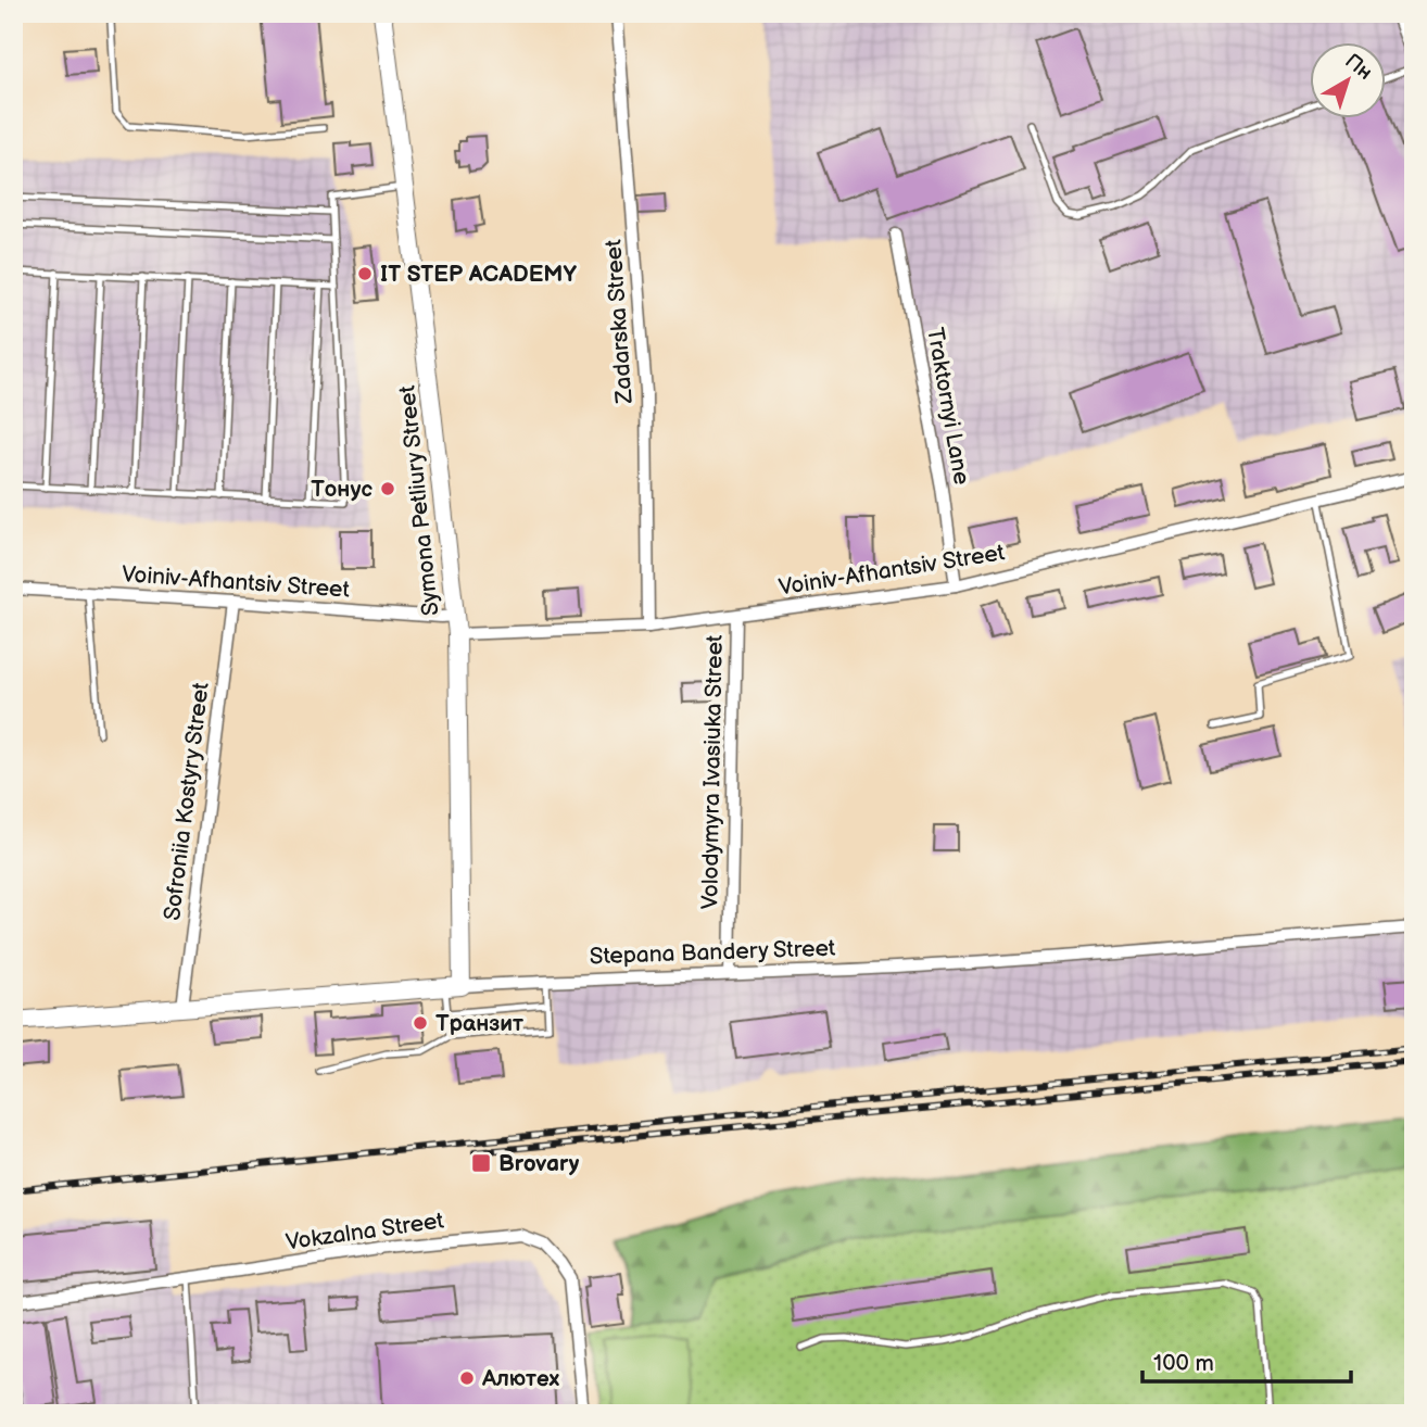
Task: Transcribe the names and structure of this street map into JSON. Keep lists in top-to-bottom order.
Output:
{
  "streets": {
    "street": [
      "Zadarska Street",
      "Traktornyi Lane",
      "Symona Petliury Street",
      "Voiniv-Afhantsiv Street",
      "Volodymyra Ivasiuka Street",
      "Sofroniia Kostyry Street",
      "Stepana Bandery Street",
      "Vokzalna Street"
    ]
  },
  "crossings": [
    ["Zadarska Street", "Voiniv-Afhantsiv Street"],
    ["Traktornyi Lane", "Voiniv-Afhantsiv Street"],
    ["Symona Petliury Street", "Voiniv-Afhantsiv Street"],
    ["Symona Petliury Street", "Stepana Bandery Street"],
    ["Voiniv-Afhantsiv Street", "Volodymyra Ivasiuka Street"],
    ["Voiniv-Afhantsiv Street", "Sofroniia Kostyry Street"],
    ["Volodymyra Ivasiuka Street", "Stepana Bandery Street"],
    ["Sofroniia Kostyry Street", "Stepana Bandery Street"]
  ],
  "places": {
    "other": [
      "IT STEP ACADEMY",
      "Тонус",
      "Транзит",
      "Алютех"
    ],
    "transit": ["Brovary"]
  },
  "scale_bar": "100 m",
  "north": "top right"
}
